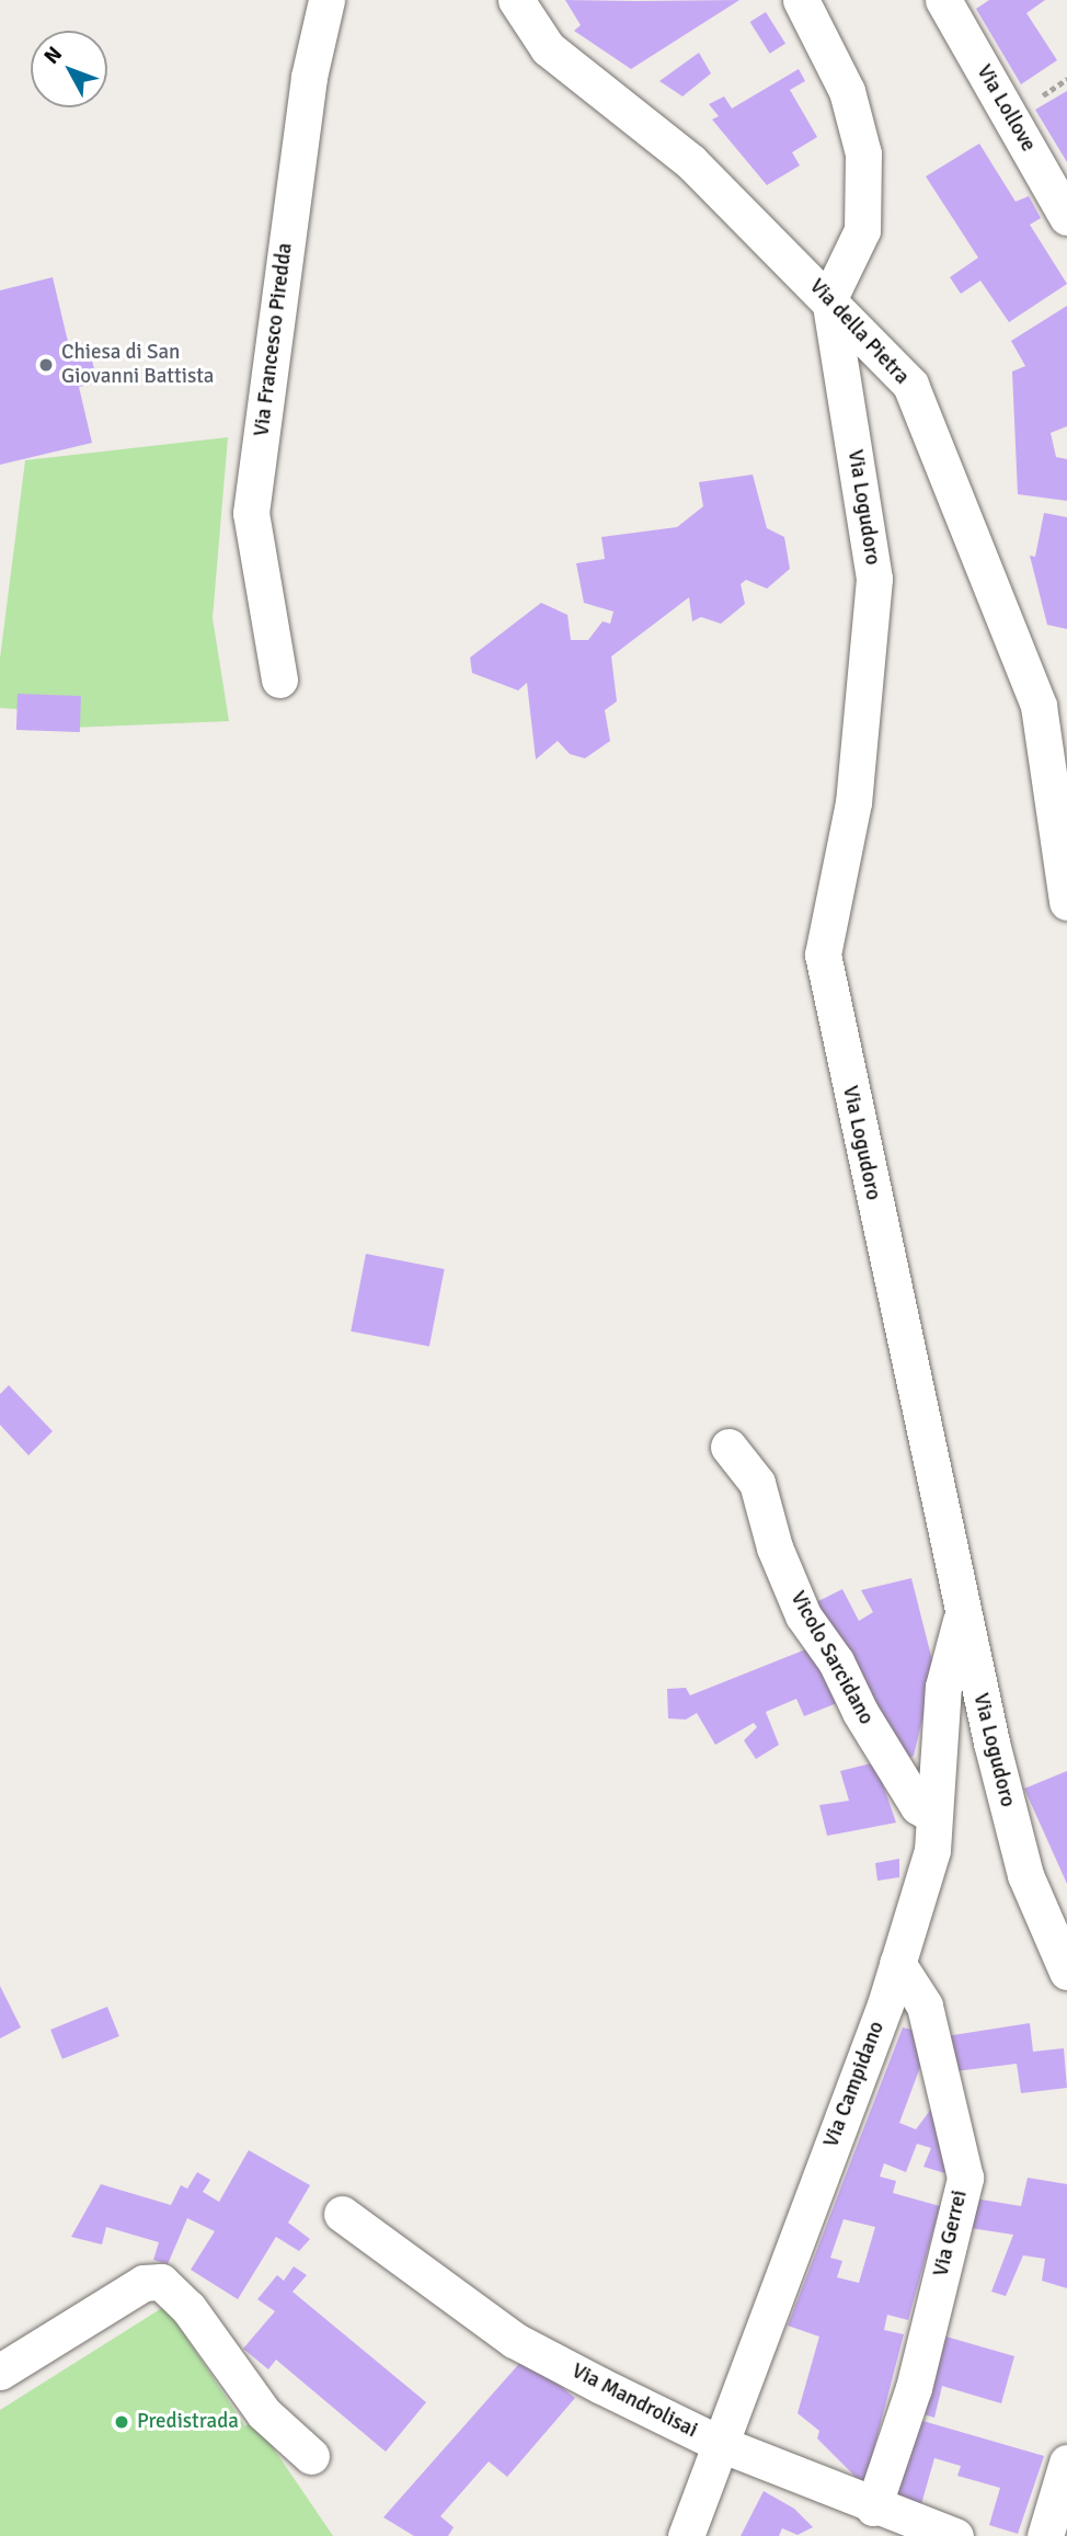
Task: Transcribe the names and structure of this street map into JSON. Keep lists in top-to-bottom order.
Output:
{
  "streets": {
    "street": [
      "Via Lollove",
      "Via della Pietra",
      "Via Francesco Piredda",
      "Via Logudoro",
      "Vicolo Sarcidano",
      "Via Campidano",
      "Via Gerrei",
      "Via Mandrolisai"
    ]
  },
  "crossings": [
    ["Via della Pietra", "Via Logudoro"],
    ["Via Logudoro", "Via Campidano"],
    ["Vicolo Sarcidano", "Via Campidano"],
    ["Via Campidano", "Via Gerrei"],
    ["Via Campidano", "Via Mandrolisai"],
    ["Via Gerrei", "Via Mandrolisai"]
  ],
  "places": ["Chiesa di San Giovanni Battista", "Predistrada"],
  "north": "top left"
}
